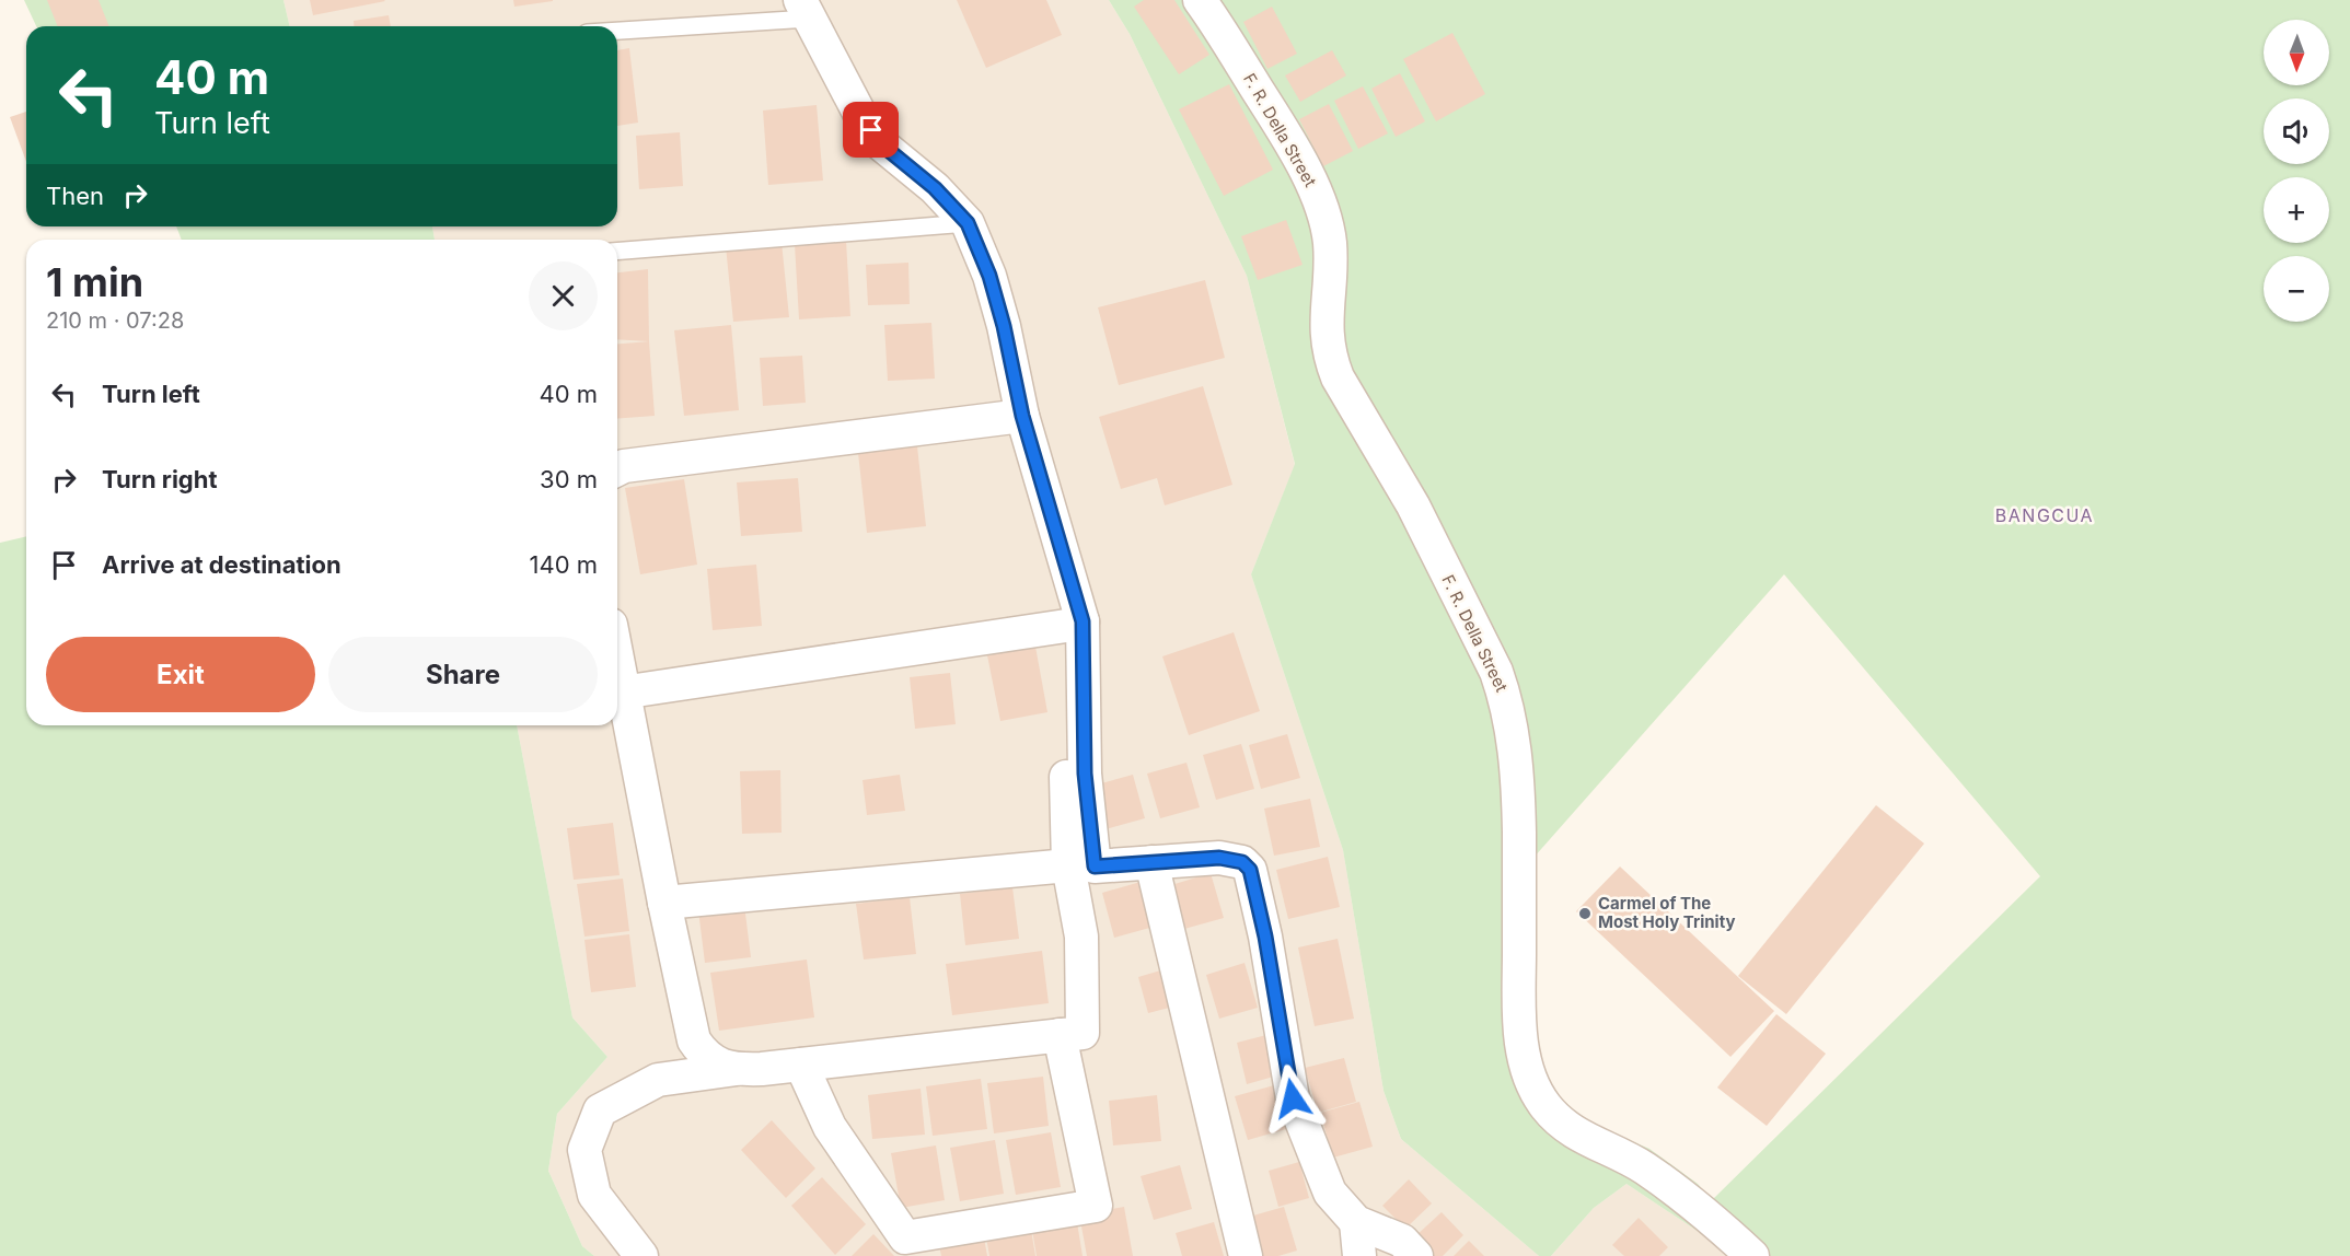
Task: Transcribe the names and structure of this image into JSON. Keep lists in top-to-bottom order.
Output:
{
  "streets": {
    "street": ["F. R. Della Street"]
  },
  "districts": ["BANGCUA"],
  "places": ["Carmel of The Most Holy Trinity"],
  "north": "bottom",
  "page": {
    "map_buttons": ["+", "−"],
    "turn": ["40 m", "Turn left"],
    "then": "Then",
    "heading": ["1 min", "210 m · 07:28"],
    "list": [
      {
        "name": "Turn left",
        "value": "40 m"
      },
      {
        "name": "Turn right",
        "value": "30 m"
      },
      {
        "name": "Arrive at destination",
        "value": "140 m"
      }
    ],
    "buttons": ["Exit", "Share"]
  }
}
